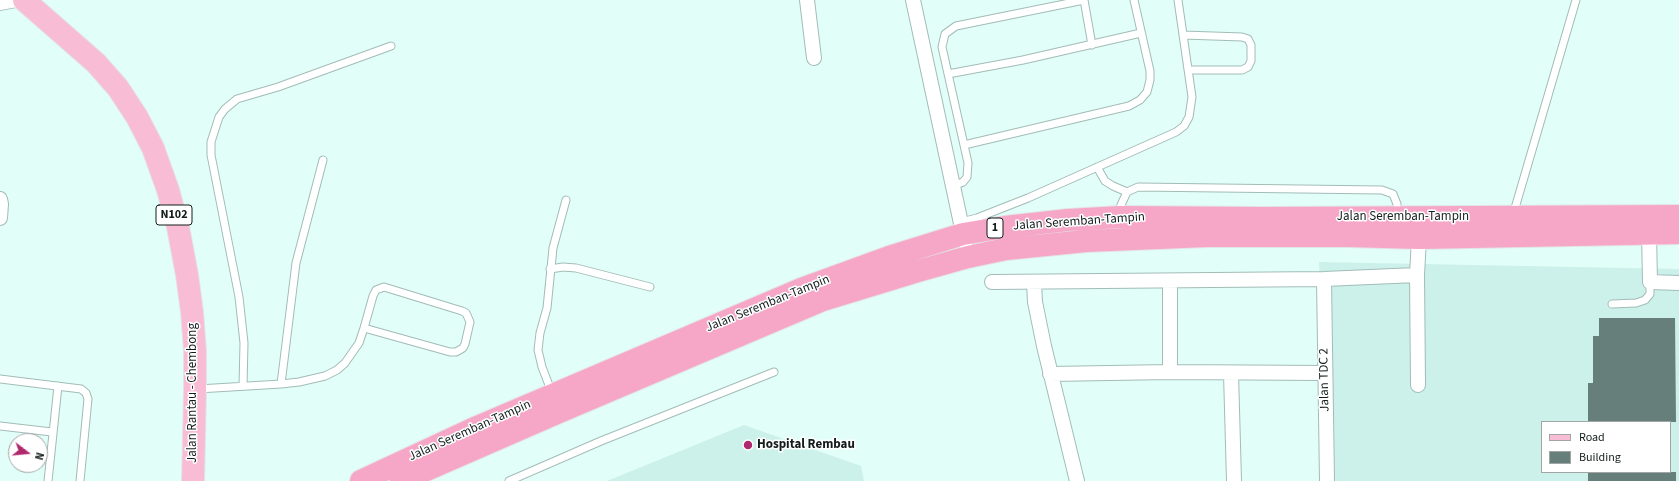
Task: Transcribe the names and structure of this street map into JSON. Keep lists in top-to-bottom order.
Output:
{
  "streets": {
    "highway": ["Jalan Seremban-Tampin", "1"],
    "main road": ["N102", "Jalan Rantau - Chembong"],
    "street": ["Jalan TDC 2"]
  },
  "places": ["Hospital Rembau"],
  "legend": ["Road", "Building"],
  "north": "right"
}
